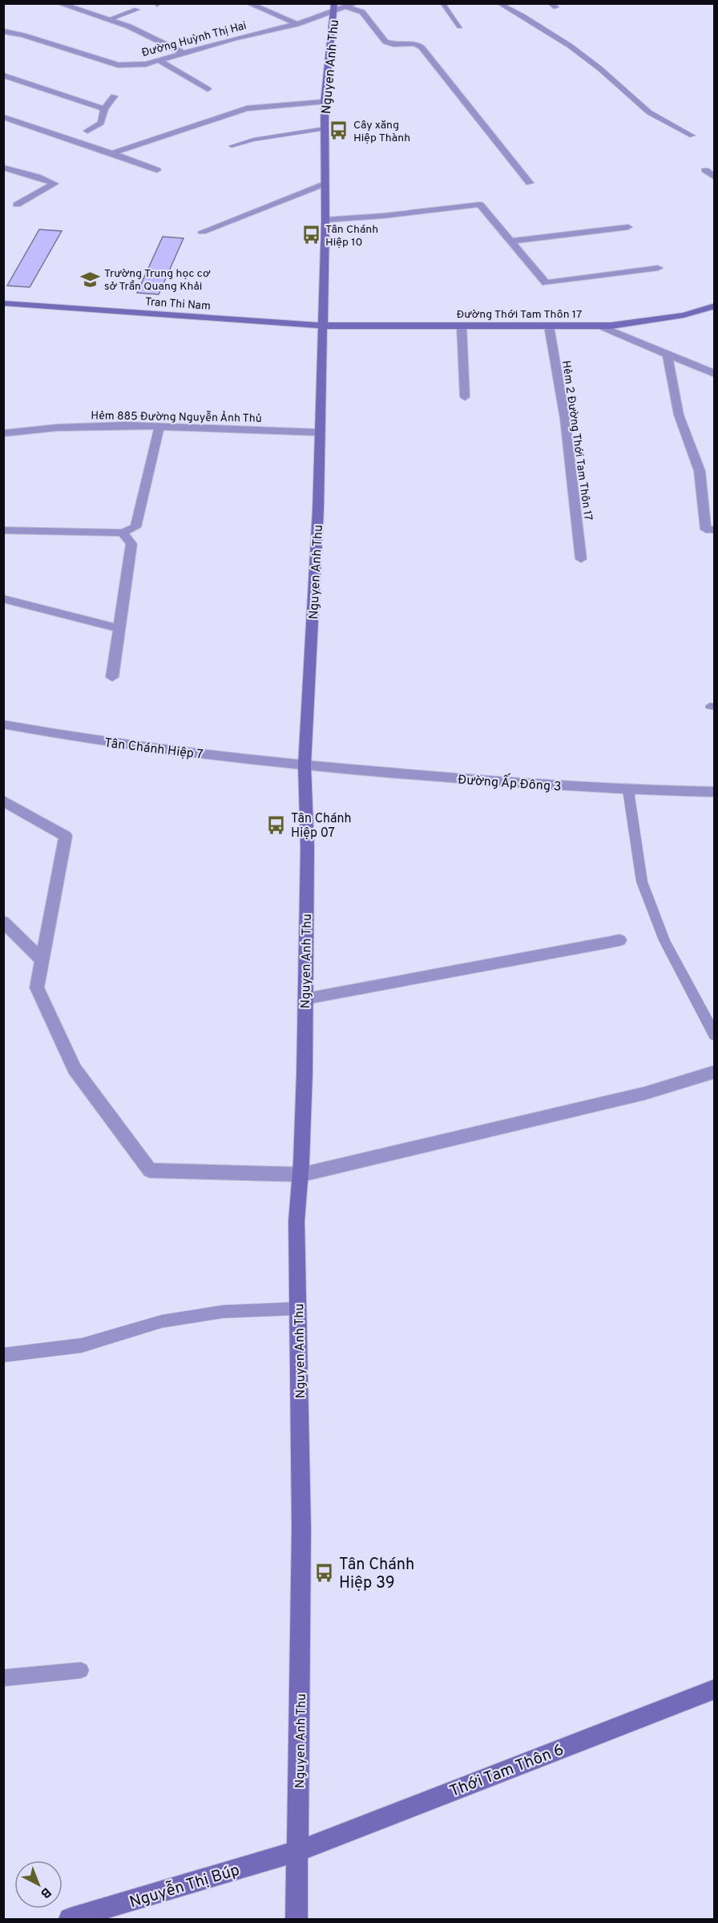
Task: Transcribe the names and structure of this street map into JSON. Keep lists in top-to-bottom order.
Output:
{
  "streets": {
    "main road": [
      "Nguyen Anh Thu",
      "Tran Thi Nam",
      "Đường Thới Tam Thôn 17",
      "Thới Tam Thôn 6",
      "Nguyễn Thị Búp"
    ],
    "street": [
      "Đường Huỳnh Thị Hai",
      "Hẻm 885 Đường Nguyễn Ảnh Thủ",
      "Hẻm 2 Đường Thới Tam Thôn 17",
      "Tân Chánh Hiệp 7",
      "Đường Ấp Đông 3"
    ]
  },
  "crossings": [
    ["Đường Huỳnh Thị Hai", "Nguyen Anh Thu"],
    ["Nguyen Anh Thu", "Tran Thi Nam"],
    ["Nguyen Anh Thu", "Đường Thới Tam Thôn 17"],
    ["Nguyen Anh Thu", "Hẻm 885 Đường Nguyễn Ảnh Thủ"],
    ["Nguyen Anh Thu", "Tân Chánh Hiệp 7"],
    ["Nguyen Anh Thu", "Đường Ấp Đông 3"],
    ["Nguyen Anh Thu", "Thới Tam Thôn 6"],
    ["Nguyen Anh Thu", "Nguyễn Thị Búp"],
    ["Tran Thi Nam", "Đường Thới Tam Thôn 17"],
    ["Đường Thới Tam Thôn 17", "Hẻm 2 Đường Thới Tam Thôn 17"],
    ["Tân Chánh Hiệp 7", "Đường Ấp Đông 3"],
    ["Thới Tam Thôn 6", "Nguyễn Thị Búp"]
  ],
  "places": {
    "bus stop": [
      "Cây xăng Hiệp Thành",
      "Tân Chánh Hiệp 10",
      "Tân Chánh Hiệp 07",
      "Tân Chánh Hiệp 39"
    ],
    "school or university": ["Trường Trung học cơ sở Trần Quang Khải"]
  },
  "north": "bottom right"
}
